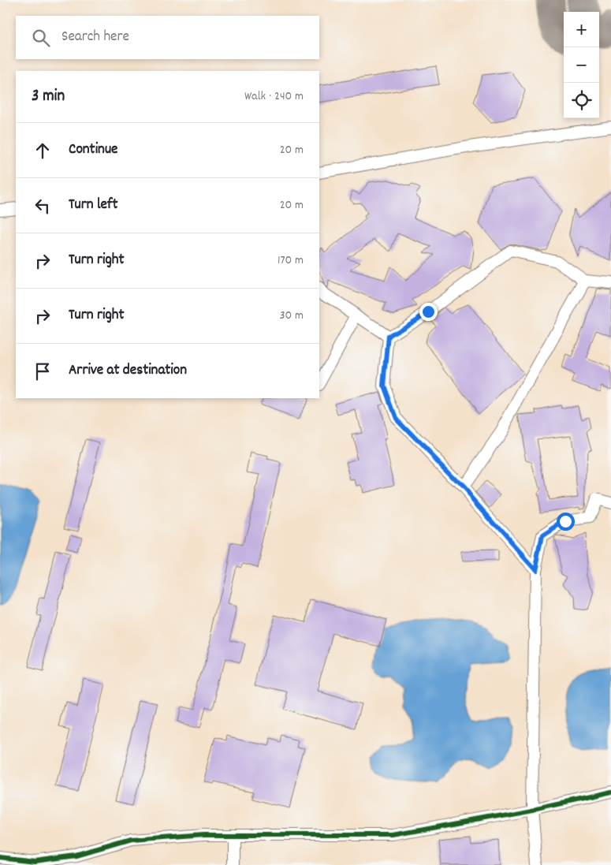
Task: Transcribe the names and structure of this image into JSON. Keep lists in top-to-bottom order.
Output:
{
  "page": {
    "map_buttons": ["+", "−"],
    "search": "Search here",
    "heading": ["3 min", "Walk · 240 m"],
    "list": [
      ["Continue", "20 m"],
      ["Turn left", "20 m"],
      ["Turn right", "170 m"],
      ["Turn right", "30 m"],
      "Arrive at destination"
    ]
  }
}
